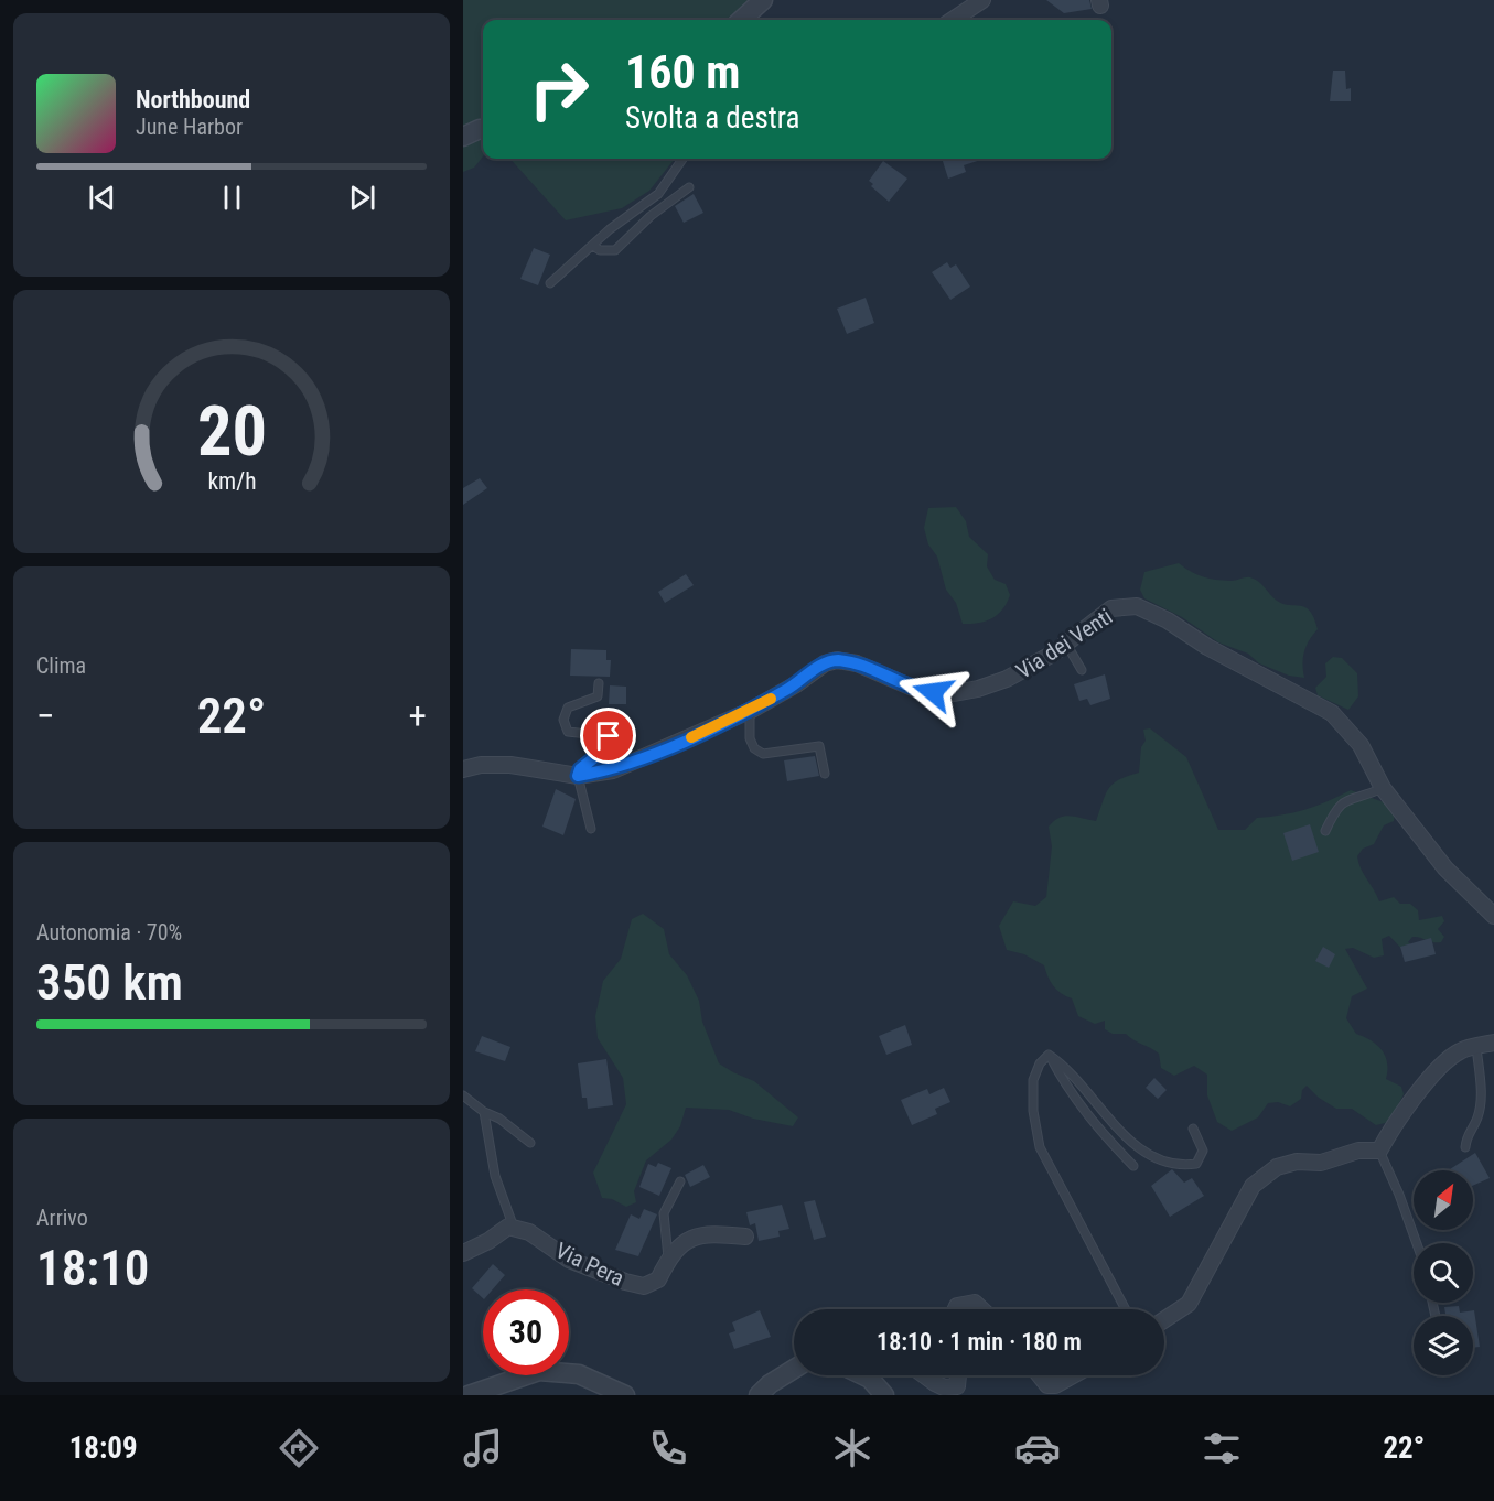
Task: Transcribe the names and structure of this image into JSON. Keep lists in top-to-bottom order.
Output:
{
  "streets": {
    "street": ["Via dei Venti", "Via Pera"]
  },
  "north": "top right",
  "page": {
    "turn": ["160 m", "Svolta a destra"],
    "song": ["Northbound", "June Harbor"],
    "tile": [
      "Clima",
      ["Autonomia · 70%", "350 km"],
      ["Arrivo", "18:10"]
    ],
    "heat": ["−", "22°", "+"],
    "limit": "30",
    "trip": "18:10 · 1 min · 180 m",
    "tabs": ["18:09", "22°"],
    "gauge": ["20", "km/h"]
  }
}
